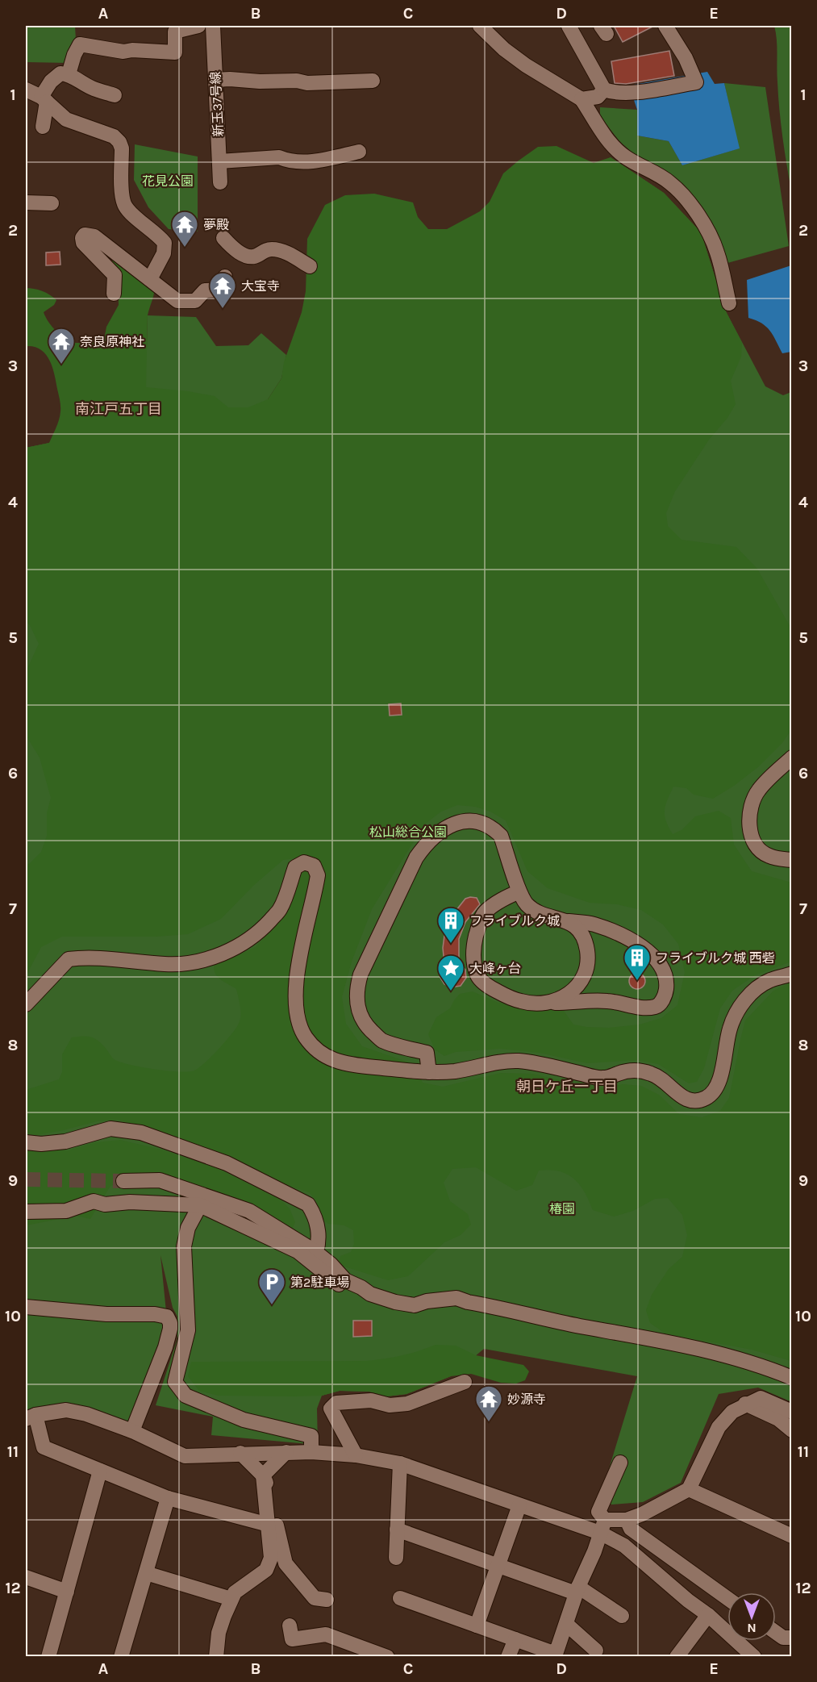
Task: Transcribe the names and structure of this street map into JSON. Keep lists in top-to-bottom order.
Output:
{
  "streets": {
    "street": ["新玉37号線"]
  },
  "districts": ["南江戸五丁目", "朝日ケ丘一丁目"],
  "parks": ["花見公園", "松山総合公園", "椿園"],
  "places": {
    "temple": [
      "夢殿",
      "大宝寺",
      "奈良原神社",
      "妙源寺"
    ],
    "building": ["フライブルク城", "フライブルク城 西砦"],
    "place": ["大峰ヶ台"],
    "parking": ["第2駐車場"]
  },
  "north": "bottom",
  "grid": {
    "columns": [
      "A",
      "B",
      "C",
      "D",
      "E"
    ],
    "rows": [
      "1",
      "2",
      "3",
      "4",
      "5",
      "6",
      "7",
      "8",
      "9",
      "10",
      "11",
      "12"
    ]
  }
}
